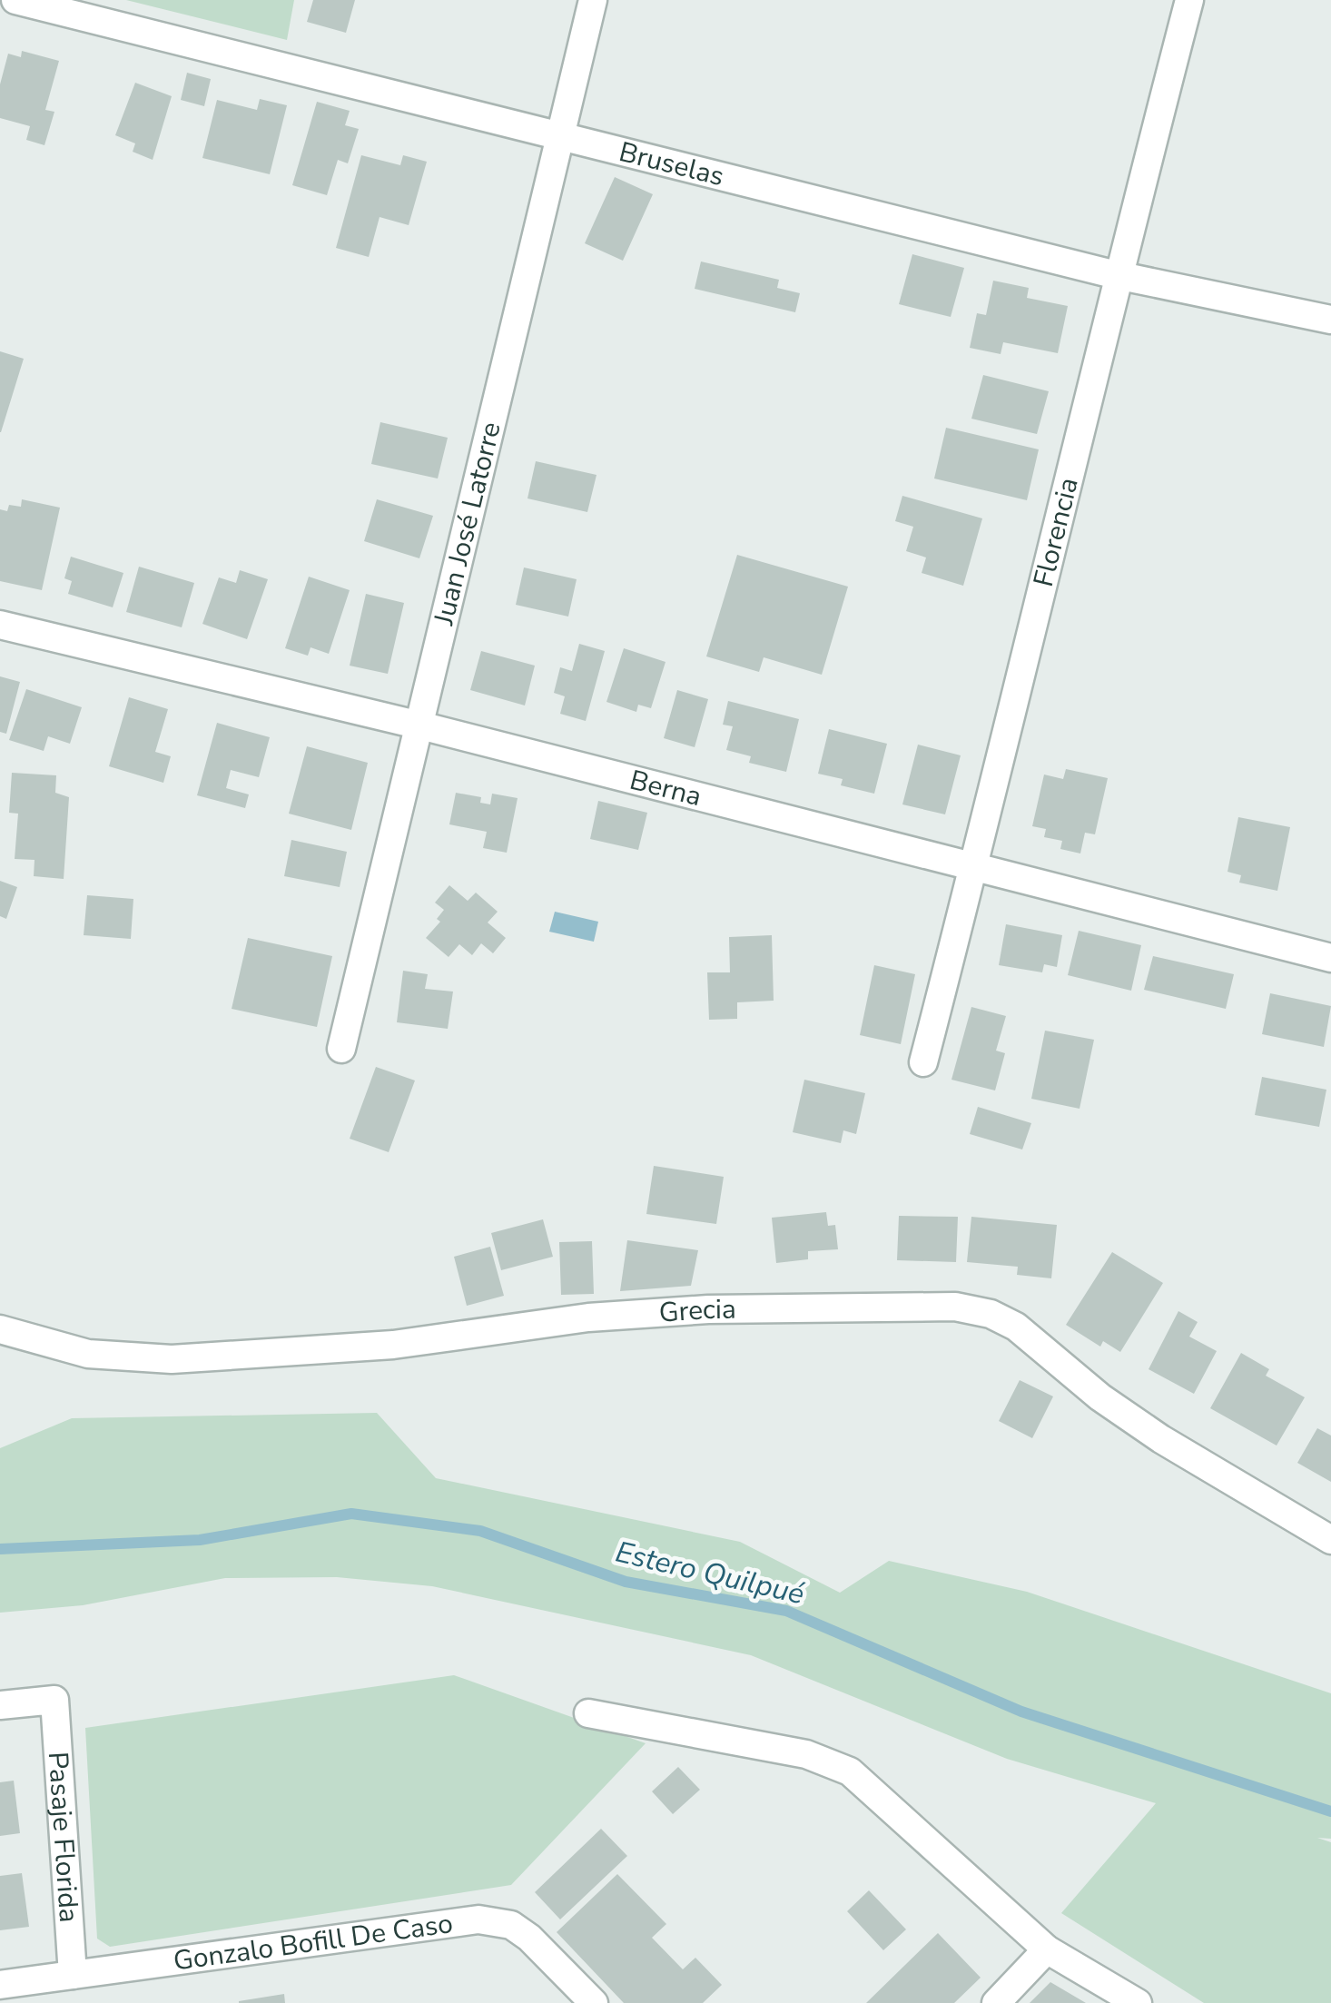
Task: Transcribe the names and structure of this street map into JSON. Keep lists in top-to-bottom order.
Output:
{
  "streets": {
    "street": [
      "Bruselas",
      "Juan José Latorre",
      "Florencia",
      "Berna",
      "Grecia",
      "Pasaje Florida",
      "Gonzalo Bofill De Caso"
    ]
  },
  "crossings": [
    ["Bruselas", "Juan José Latorre"],
    ["Bruselas", "Florencia"],
    ["Juan José Latorre", "Berna"],
    ["Florencia", "Berna"],
    ["Pasaje Florida", "Gonzalo Bofill De Caso"]
  ],
  "water": ["Estero Quilpué"]
}
